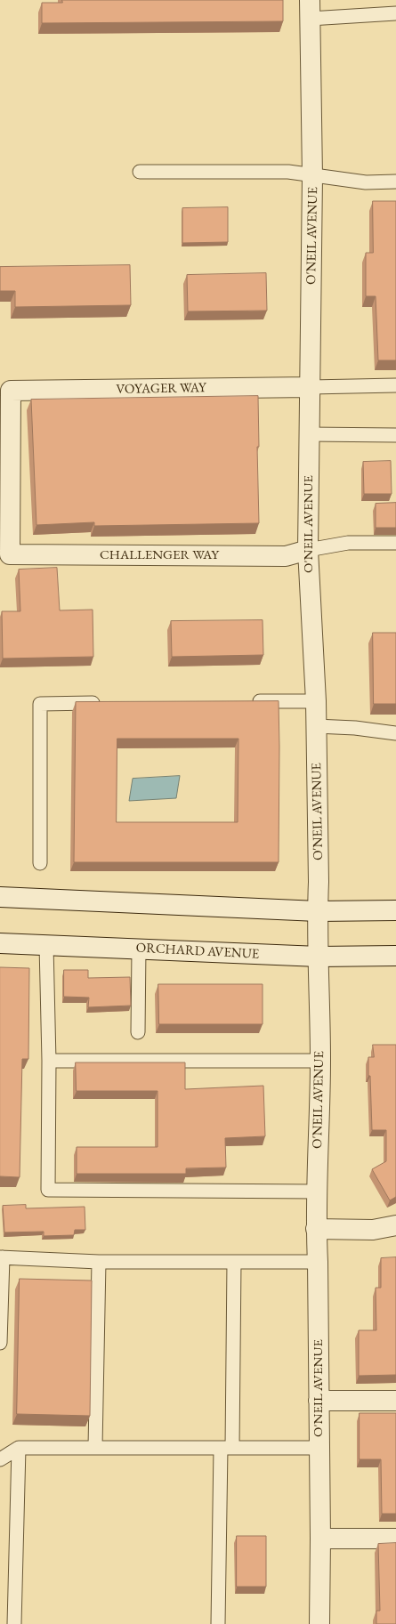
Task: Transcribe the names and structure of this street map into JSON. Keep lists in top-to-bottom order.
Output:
{
  "streets": {
    "street": [
      "O'NEIL AVENUE",
      "VOYAGER WAY",
      "CHALLENGER WAY",
      "ORCHARD AVENUE"
    ]
  },
  "crossings": [
    ["O'NEIL AVENUE", "VOYAGER WAY"],
    ["O'NEIL AVENUE", "CHALLENGER WAY"],
    ["O'NEIL AVENUE", "ORCHARD AVENUE"],
    ["VOYAGER WAY", "CHALLENGER WAY"]
  ]
}
